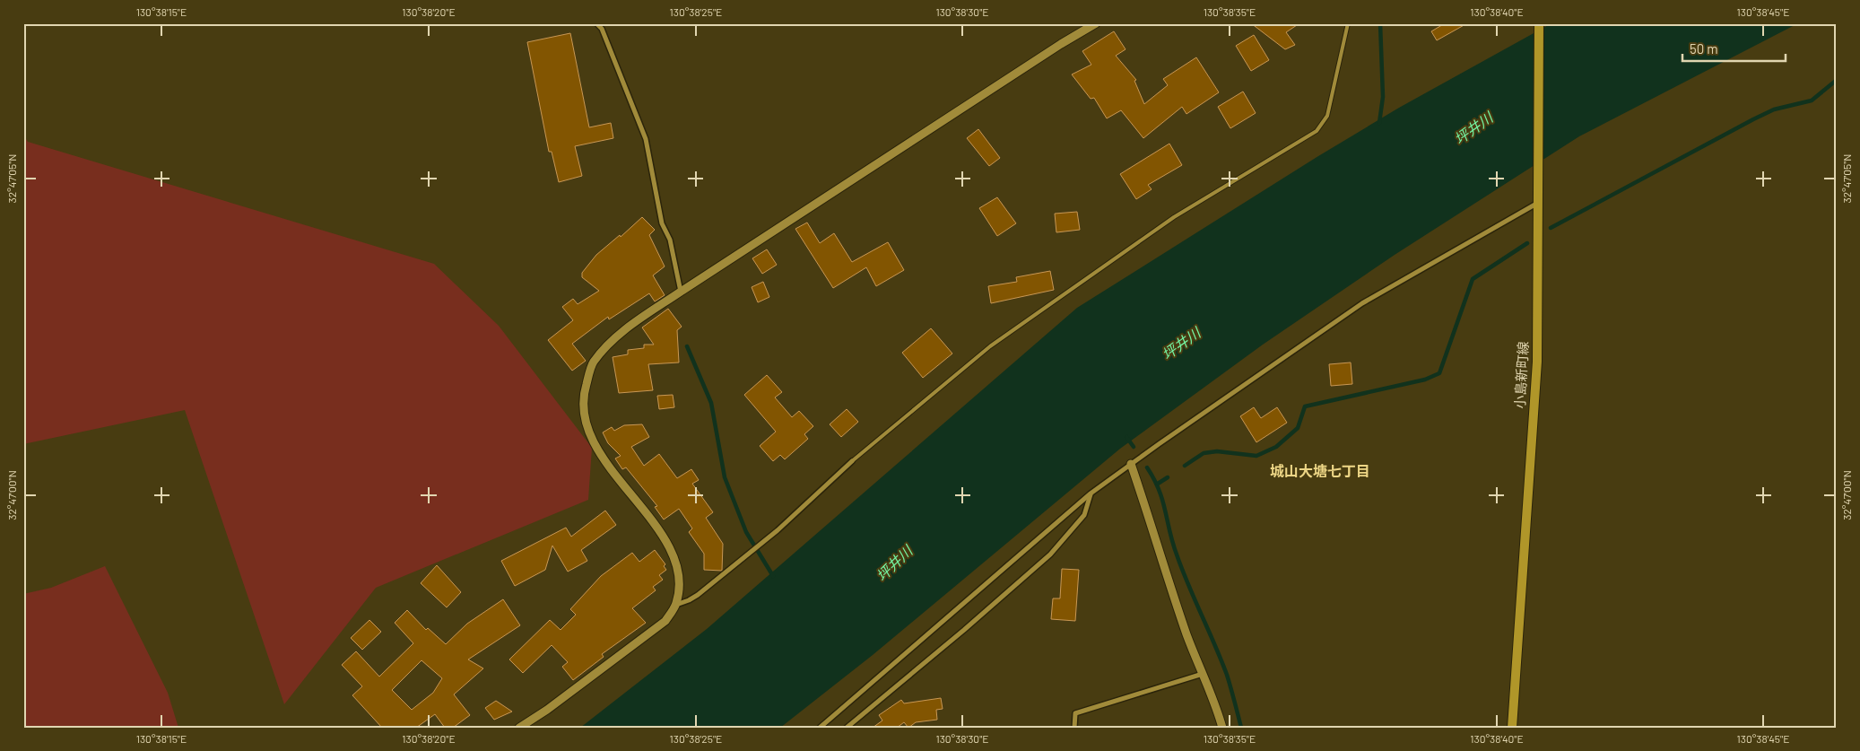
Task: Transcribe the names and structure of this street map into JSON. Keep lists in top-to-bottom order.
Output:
{
  "streets": {
    "main road": ["小島新町線"]
  },
  "districts": ["城山大塘七丁目"],
  "water": ["坪井川"],
  "scale_bar": "50 m",
  "coordinates": [
    "130°38'15\"E",
    "130°38'20\"E",
    "130°38'25\"E",
    "130°38'30\"E",
    "130°38'35\"E",
    "130°38'40\"E",
    "130°38'45\"E",
    "32°47'05\"N",
    "32°47'00\"N"
  ]
}
